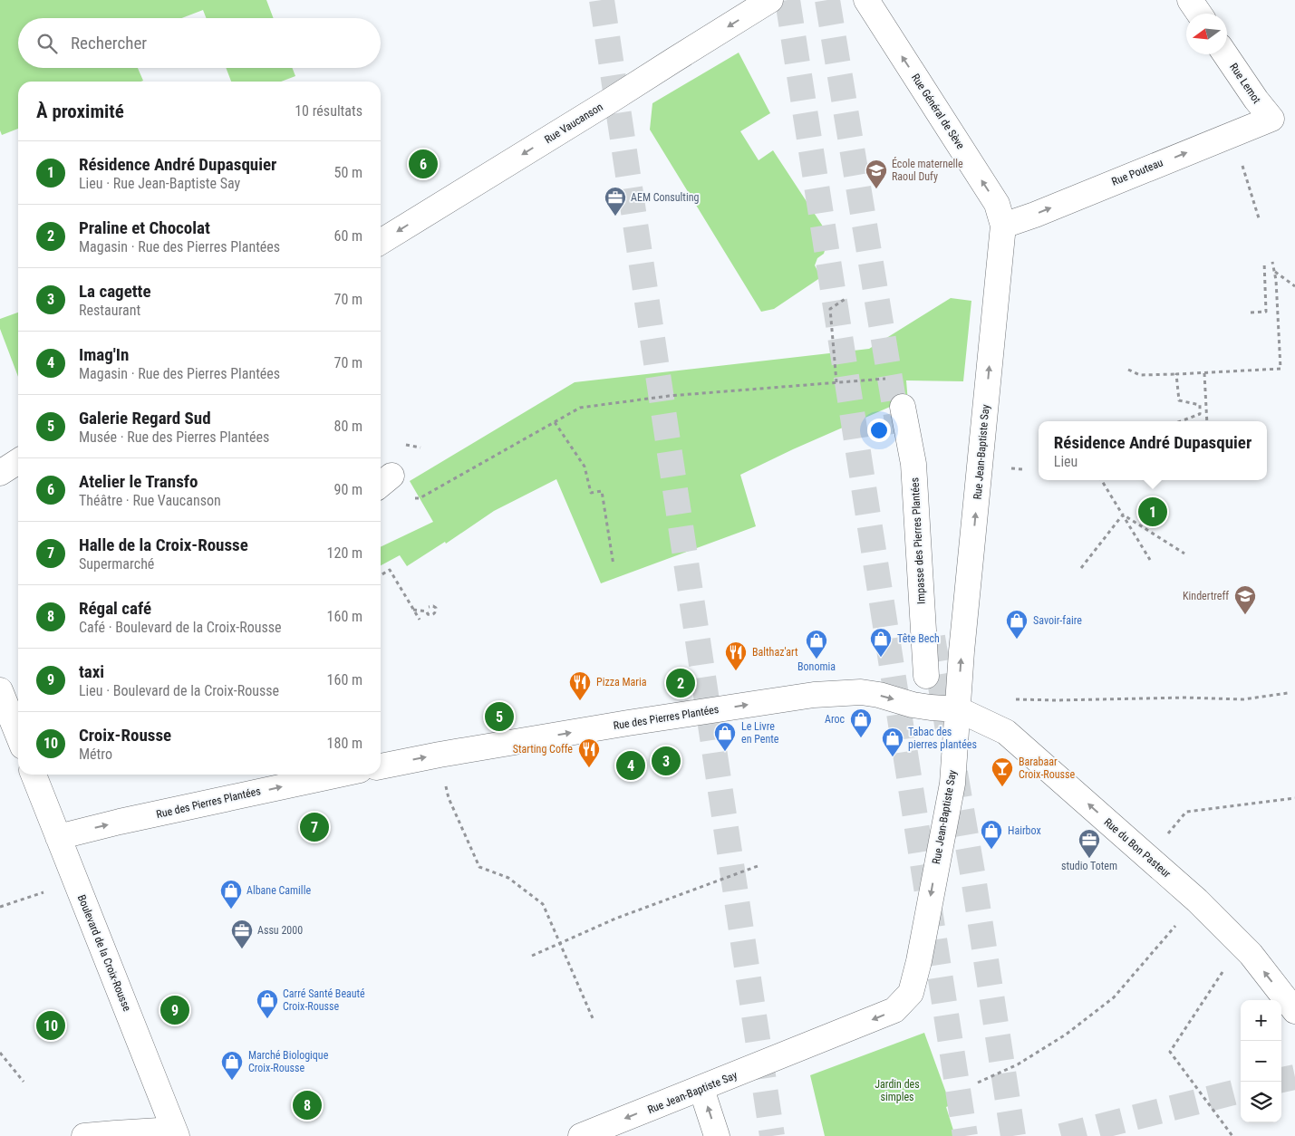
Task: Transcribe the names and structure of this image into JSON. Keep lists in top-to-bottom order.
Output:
{
  "streets": {
    "street": [
      "Rue Lemot",
      "Rue Général de Sève",
      "Rue Vaucanson",
      "Rue Pouteau",
      "Rue Jean-Baptiste Say",
      "Impasse des Pierres Plantées",
      "Rue des Pierres Plantées",
      "Rue du Bon Pasteur",
      "Boulevard de la Croix-Rousse"
    ]
  },
  "crossings": [
    ["Rue Lemot", "Rue Pouteau"],
    ["Rue Général de Sève", "Rue Pouteau"],
    ["Rue Général de Sève", "Rue Jean-Baptiste Say"],
    ["Rue Pouteau", "Rue Jean-Baptiste Say"],
    ["Rue Jean-Baptiste Say", "Rue des Pierres Plantées"],
    ["Rue Jean-Baptiste Say", "Rue du Bon Pasteur"],
    ["Rue des Pierres Plantées", "Rue du Bon Pasteur"],
    ["Rue des Pierres Plantées", "Boulevard de la Croix-Rousse"]
  ],
  "one_way": [
    "Rue Général de Sève",
    "Rue Vaucanson",
    "Rue Pouteau",
    "Rue des Pierres Plantées",
    "Rue du Bon Pasteur"
  ],
  "parks": ["Jardin des simples"],
  "places": {
    "school or university": ["École maternelle Raoul Dufy", "Kindertreff"],
    "office": ["AEM Consulting", "studio Totem", "Assu 2000"],
    "shop": [
      "Savoir-faire",
      "Tête Bech",
      "Bonomia",
      "Aroc",
      "Le Livre en Pente",
      "Tabac des pierres plantées",
      "Hairbox",
      "Albane Camille",
      "Carré Santé Beauté Croix-Rousse",
      "Marché Biologique Croix-Rousse"
    ],
    "restaurant": ["Balthaz'art", "Pizza Maria", "Starting Coffe"],
    "bar": ["Barabaar Croix-Rousse"]
  },
  "north": "left",
  "page": {
    "search": "Rechercher",
    "heading": ["À proximité", "10 résultats"],
    "list": [
      {
        "mark": "1",
        "name": "Résidence André Dupasquier",
        "note": "Lieu · Rue Jean-Baptiste Say",
        "value": "50 m"
      },
      {
        "mark": "2",
        "name": "Praline et Chocolat",
        "note": "Magasin · Rue des Pierres Plantées",
        "value": "60 m"
      },
      {
        "mark": "3",
        "name": "La cagette",
        "note": "Restaurant",
        "value": "70 m"
      },
      {
        "mark": "4",
        "name": "Imag'In",
        "note": "Magasin · Rue des Pierres Plantées",
        "value": "70 m"
      },
      {
        "mark": "5",
        "name": "Galerie Regard Sud",
        "note": "Musée · Rue des Pierres Plantées",
        "value": "80 m"
      },
      {
        "mark": "6",
        "name": "Atelier le Transfo",
        "note": "Théâtre · Rue Vaucanson",
        "value": "90 m"
      },
      {
        "mark": "7",
        "name": "Halle de la Croix-Rousse",
        "note": "Supermarché",
        "value": "120 m"
      },
      {
        "mark": "8",
        "name": "Régal café",
        "note": "Café · Boulevard de la Croix-Rousse",
        "value": "160 m"
      },
      {
        "mark": "9",
        "name": "taxi",
        "note": "Lieu · Boulevard de la Croix-Rousse",
        "value": "160 m"
      },
      {
        "mark": "10",
        "name": "Croix-Rousse",
        "note": "Métro",
        "value": "180 m"
      }
    ],
    "pins": [
      "6",
      "1",
      "2",
      "5",
      "3",
      "4",
      "7",
      "9",
      "10",
      "8"
    ],
    "popup": ["Résidence André Dupasquier", "Lieu"],
    "map_buttons": ["+", "−"]
  }
}
